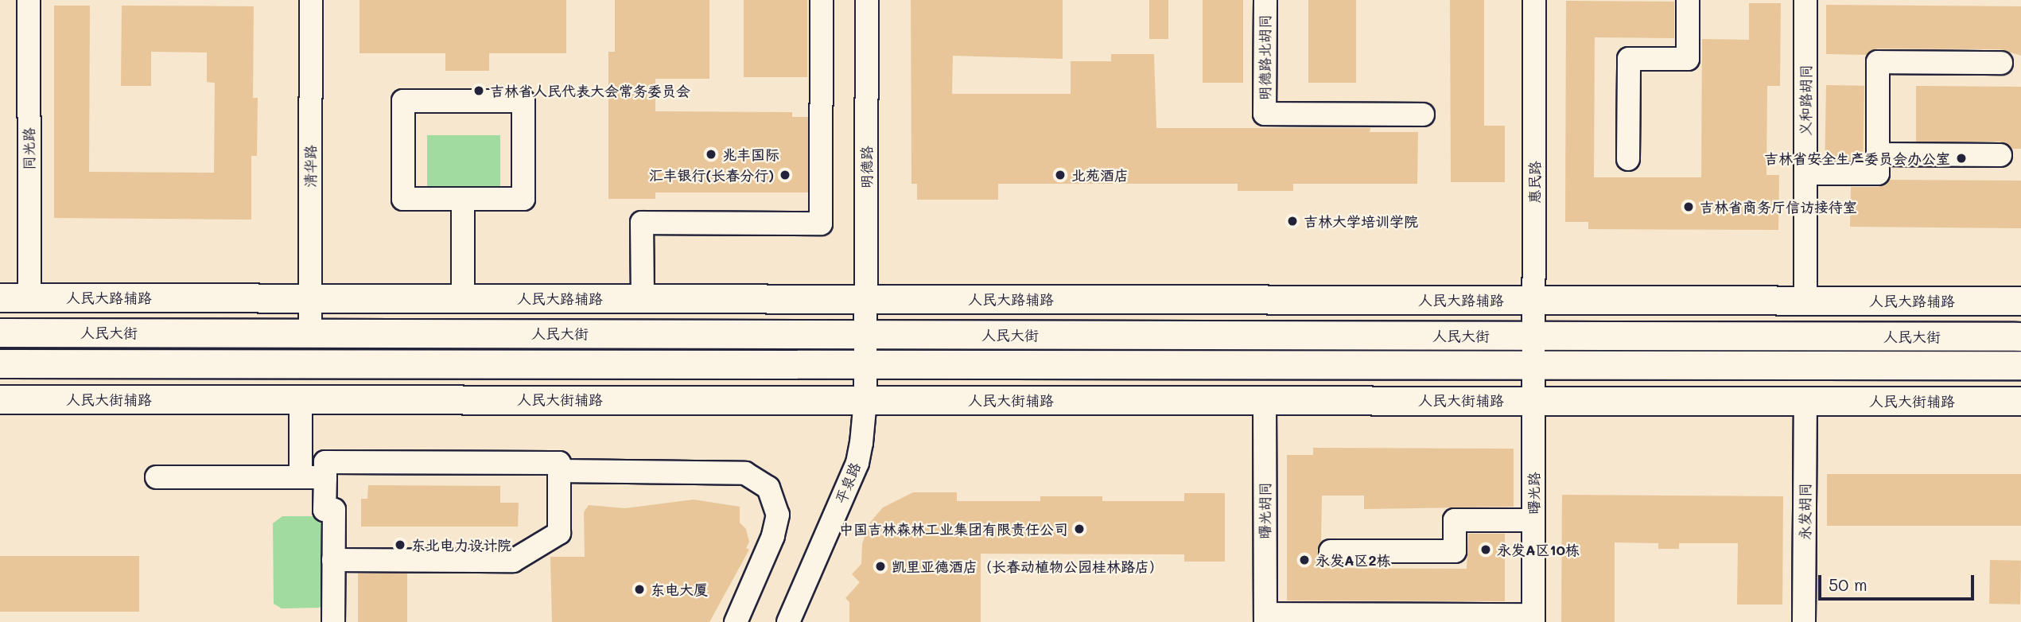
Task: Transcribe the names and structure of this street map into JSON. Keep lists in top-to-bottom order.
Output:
{
  "streets": {
    "main road": ["人民大路辅路", "人民大街", "人民大街辅路"],
    "street": [
      "明德路北胡同",
      "义和路胡同",
      "同光路",
      "清华路",
      "明德路",
      "惠民路",
      "平泉路",
      "曙光路",
      "曙光胡同",
      "永发胡同"
    ]
  },
  "crossings": [
    ["义和路胡同", "人民大路辅路"],
    ["同光路", "人民大路辅路"],
    ["清华路", "人民大路辅路"],
    ["清华路", "人民大街"],
    ["明德路", "人民大路辅路"],
    ["明德路", "人民大街"],
    ["明德路", "平泉路"],
    ["惠民路", "人民大路辅路"],
    ["惠民路", "人民大街"],
    ["惠民路", "曙光路"],
    ["人民大街", "平泉路"],
    ["人民大街", "曙光路"],
    ["人民大街辅路", "平泉路"],
    ["人民大街辅路", "曙光路"],
    ["人民大街辅路", "曙光胡同"],
    ["人民大街辅路", "永发胡同"]
  ],
  "places": [
    "吉林省人民代表大会常务委员会",
    "兆丰国际",
    "吉林省安全生产委员会办公室",
    "汇丰银行(长春分行)",
    "北苑酒店",
    "吉林省商务厅信访接待室",
    "吉林大学培训学院",
    "中国吉林森林工业集团有限责任公司",
    "东北电力设计院",
    "永发A区10栋",
    "永发A区2栋",
    "凯里亚德酒店（长春动植物公园桂林路店）",
    "东电大厦"
  ],
  "scale_bar": "50 m"
}
